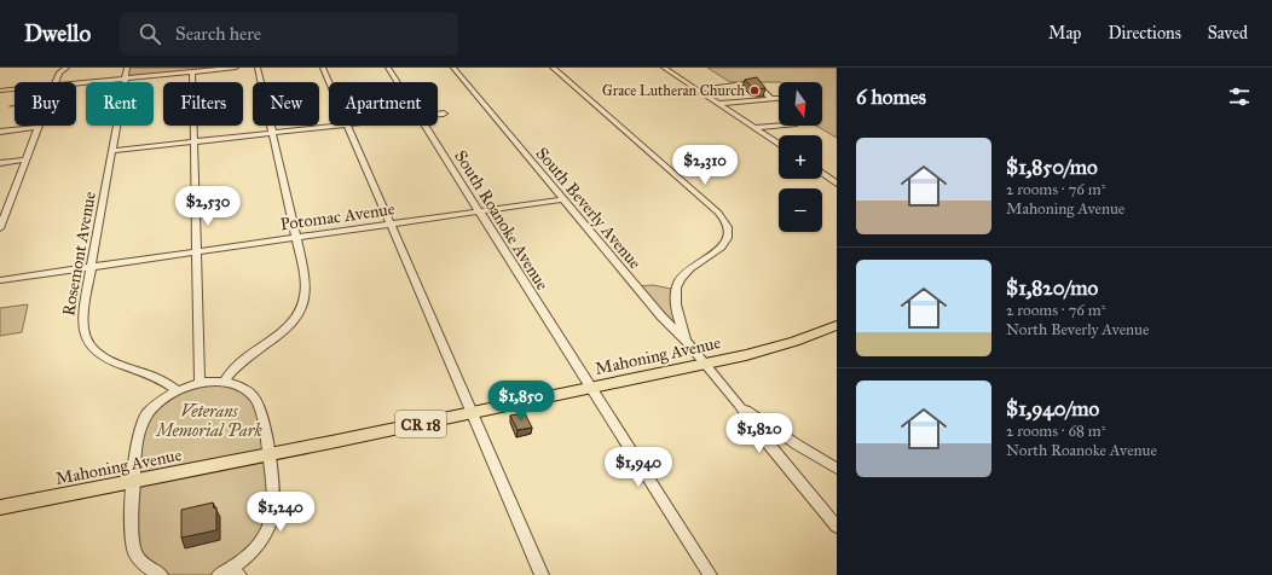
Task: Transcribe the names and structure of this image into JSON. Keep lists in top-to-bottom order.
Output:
{
  "streets": {
    "main road": ["Mahoning Avenue", "CR 18"],
    "street": [
      "South Beverly Avenue",
      "Potomac Avenue",
      "South Roanoke Avenue",
      "Rosemont Avenue"
    ]
  },
  "crossings": [
    ["South Beverly Avenue", "Potomac Avenue"],
    ["South Beverly Avenue", "Mahoning Avenue"],
    ["Potomac Avenue", "South Roanoke Avenue"],
    ["Potomac Avenue", "Rosemont Avenue"],
    ["South Roanoke Avenue", "Mahoning Avenue"]
  ],
  "parks": ["Veterans Memorial Park"],
  "places": ["Grace Lutheran Church"],
  "north": "bottom",
  "page": {
    "header": "Dwello",
    "search": "Search here",
    "nav": ["Map", "Directions", "Saved"],
    "heading": "6 homes",
    "map_buttons": ["+", "−"],
    "chip": [
      "Buy",
      "Rent",
      "Filters",
      "New",
      "Apartment"
    ],
    "list": [
      {
        "name": "$1,850/mo",
        "note": "2 rooms · 76 m² · Mahoning Avenue"
      },
      {
        "name": "$1,820/mo",
        "note": "2 rooms · 76 m² · North Beverly Avenue"
      },
      {
        "name": "$1,940/mo",
        "note": "2 rooms · 68 m² · North Roanoke Avenue"
      }
    ],
    "price": [
      "$2,310",
      "$2,530",
      "$1,850",
      "$1,820",
      "$1,940",
      "$1,240"
    ]
  }
}
